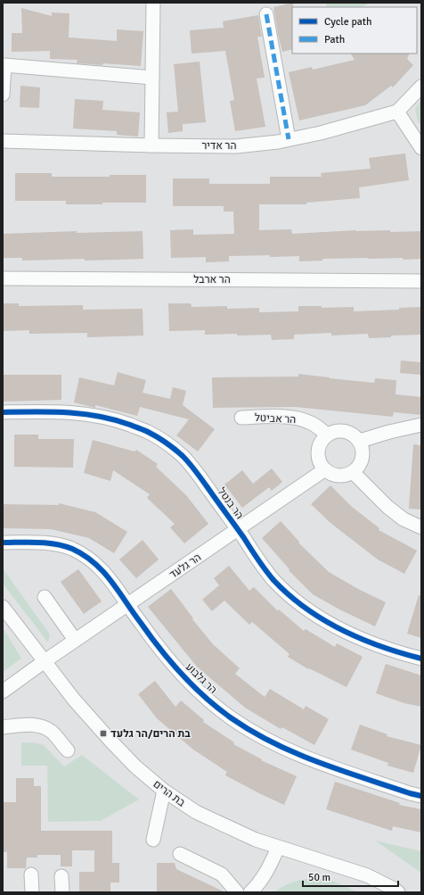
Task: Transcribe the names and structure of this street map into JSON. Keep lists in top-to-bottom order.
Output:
{
  "streets": {
    "street": [
      "הר אדיר",
      "הר ארבל",
      "הר אביטל",
      "הר בנטל",
      "הר גלעד",
      "הר גלבוע",
      "בת הרים"
    ]
  },
  "crossings": [
    ["הר אביטל", "הר גלעד"],
    ["הר בנטל", "הר גלעד"],
    ["הר גלעד", "הר גלבוע"],
    ["הר גלעד", "בת הרים"]
  ],
  "places": {
    "transit": ["בת הרים/הר גלעד"]
  },
  "legend": ["Cycle path", "Path"],
  "scale_bar": "50 m"
}
